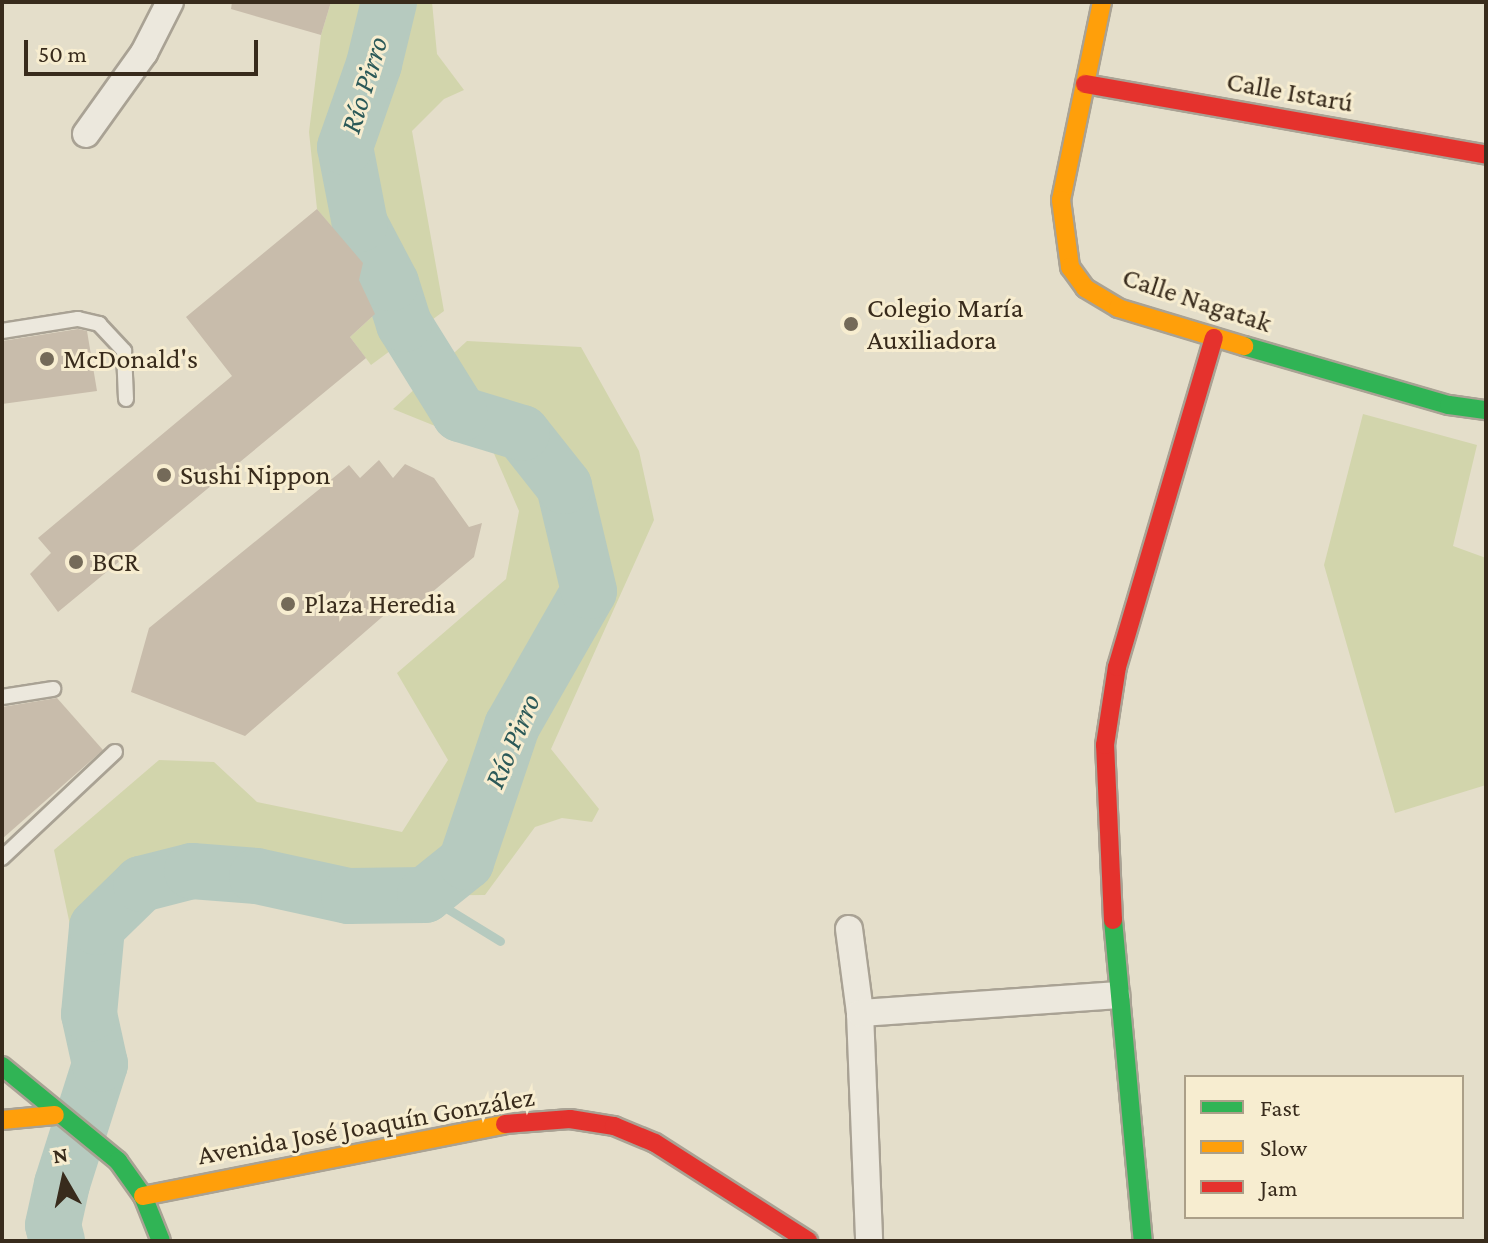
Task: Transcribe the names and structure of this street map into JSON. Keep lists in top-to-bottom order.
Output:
{
  "streets": {
    "street": ["Calle Istarú", "Calle Nagatak", "Avenida José Joaquín González"]
  },
  "crossings": [
    ["Calle Istarú", "Calle Nagatak"]
  ],
  "water": ["Río Pirro"],
  "places": [
    "Colegio María Auxiliadora",
    "McDonald's",
    "Sushi Nippon",
    "BCR",
    "Plaza Heredia"
  ],
  "legend": ["Fast", "Slow", "Jam"],
  "scale_bar": "50 m",
  "north": "top"
}
